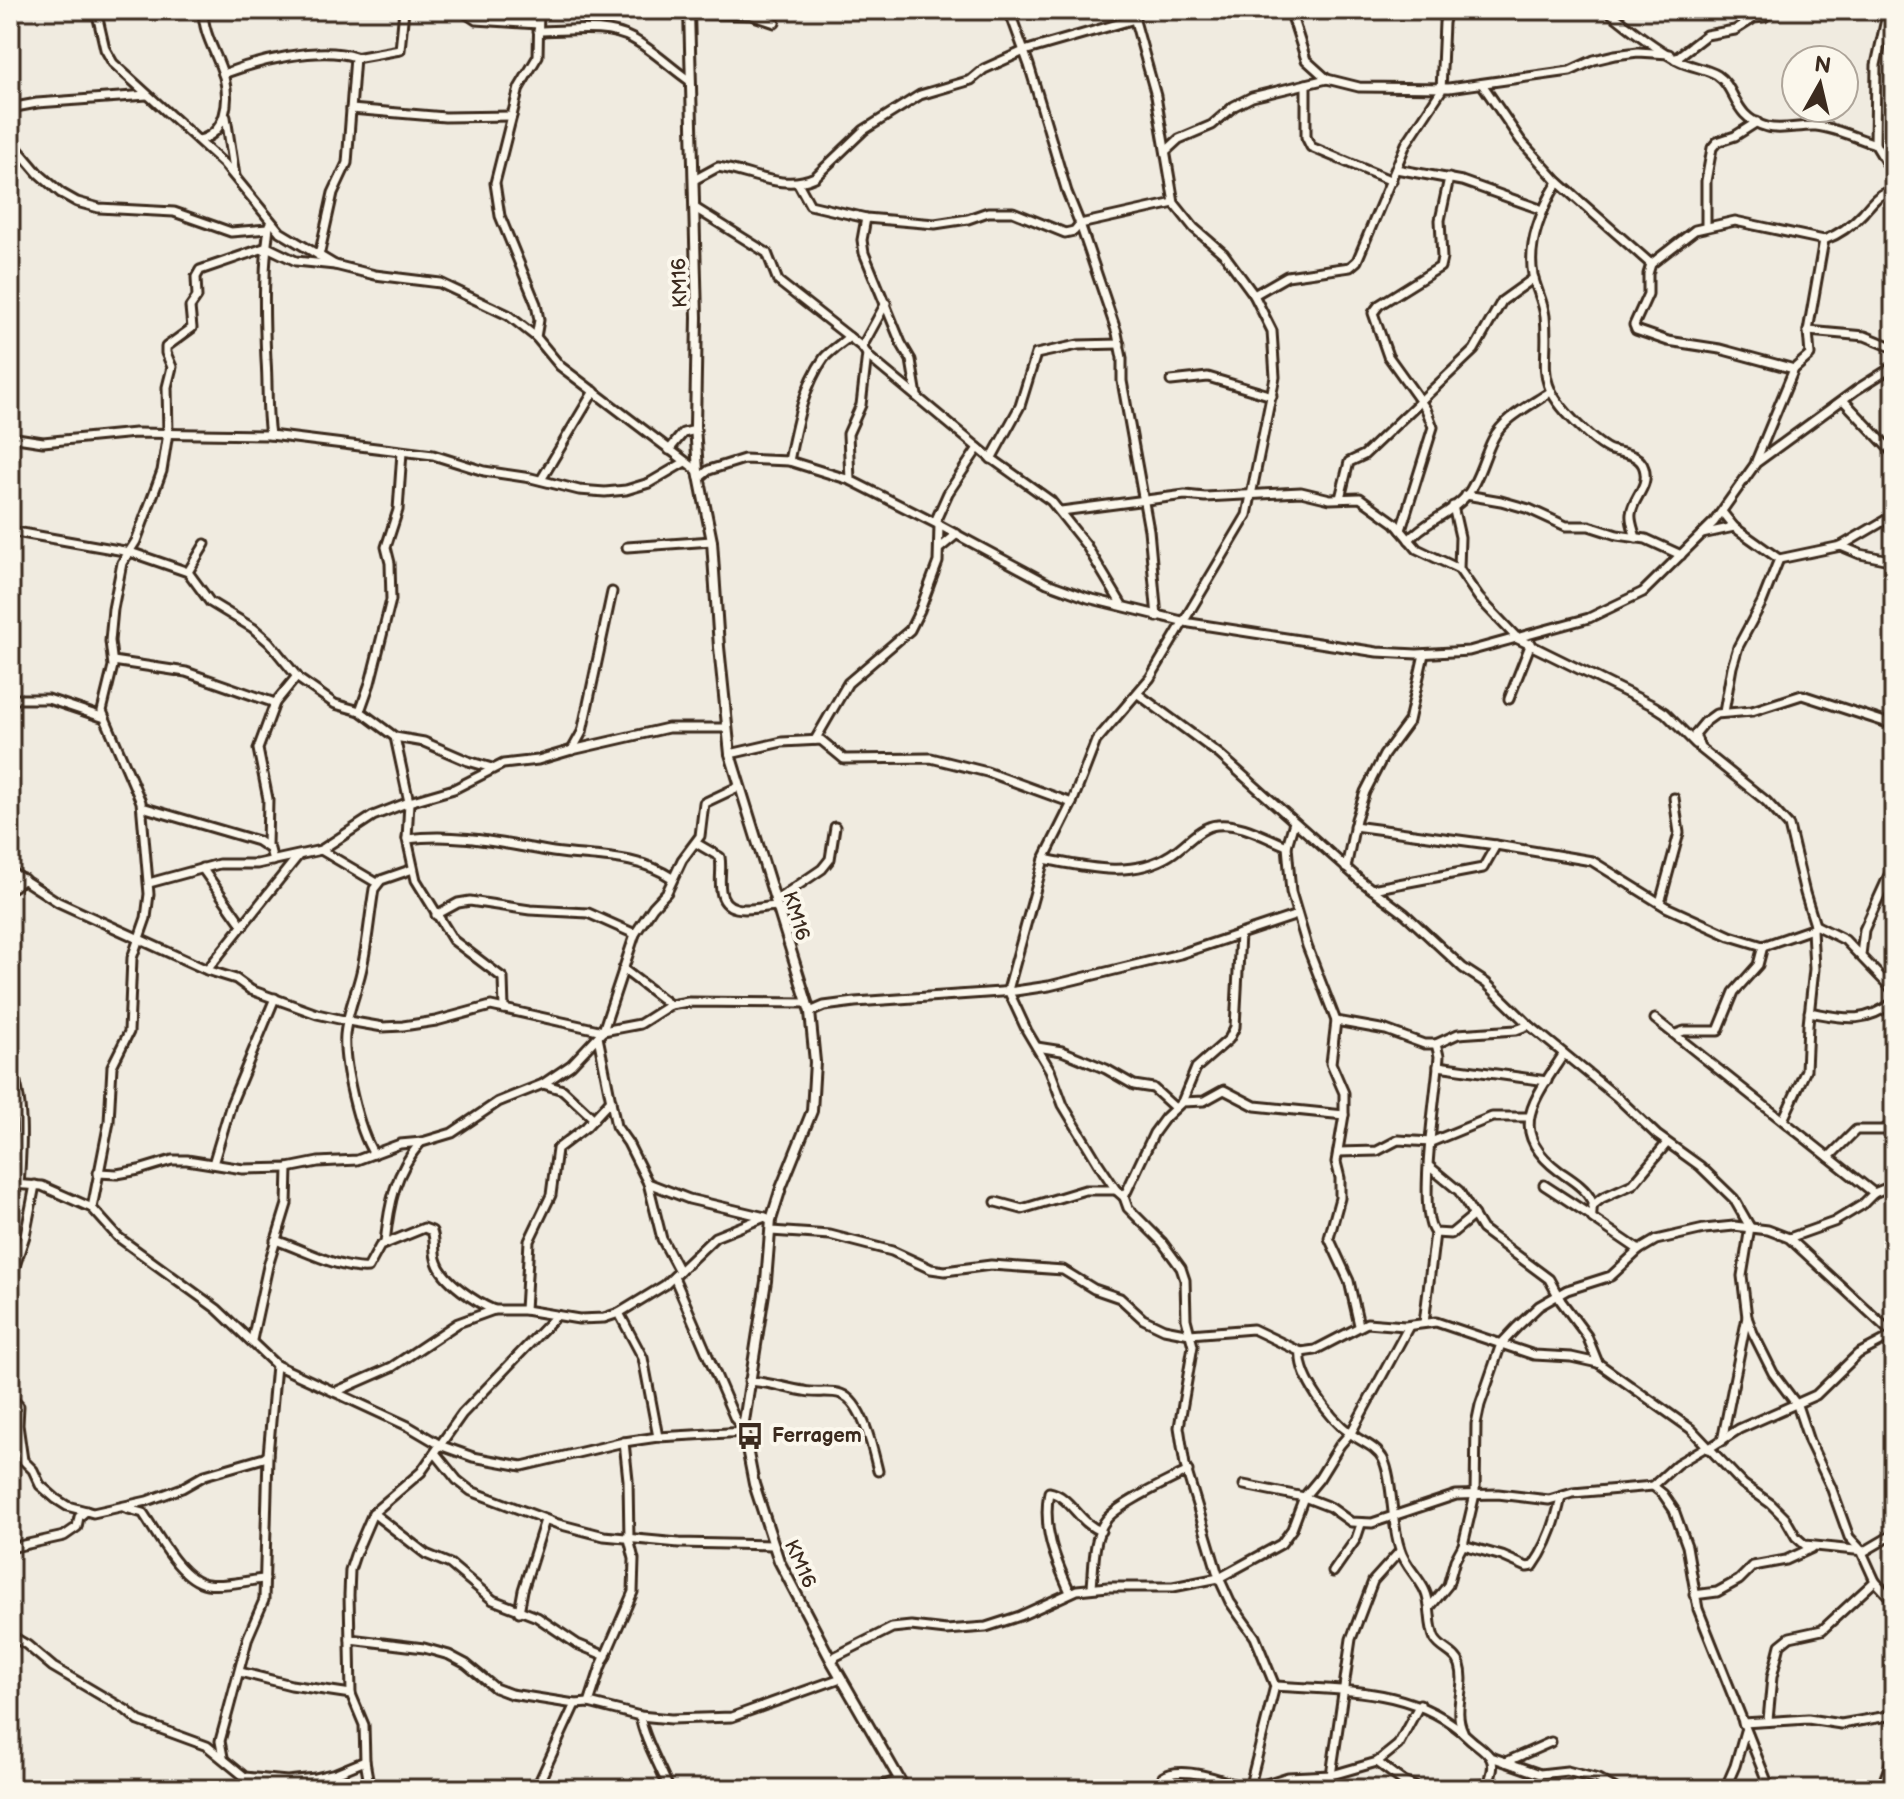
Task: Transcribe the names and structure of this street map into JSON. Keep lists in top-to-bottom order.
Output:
{
  "streets": {
    "street": ["KM16"]
  },
  "places": {
    "bus stop": ["Ferragem"]
  },
  "north": "top"
}
